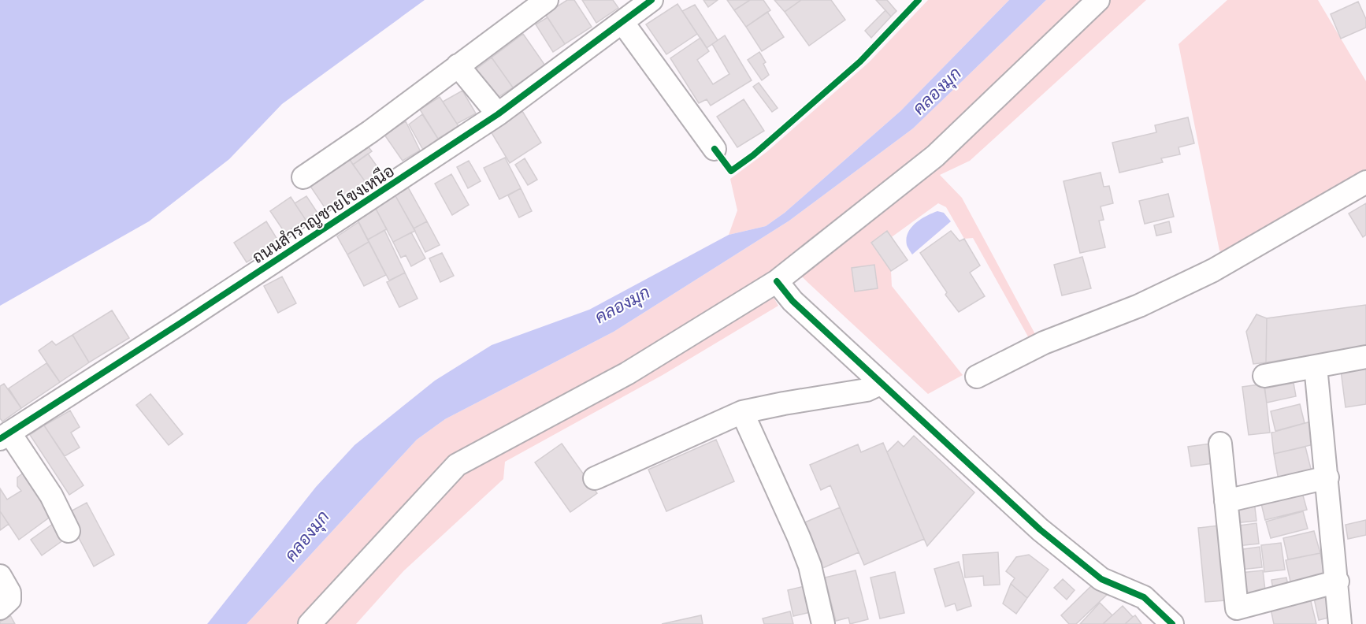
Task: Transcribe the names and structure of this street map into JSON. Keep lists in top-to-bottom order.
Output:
{
  "streets": {
    "street": ["ถนนสำราญชายโขงเหนือ"]
  },
  "water": ["คลองมุก"]
}
